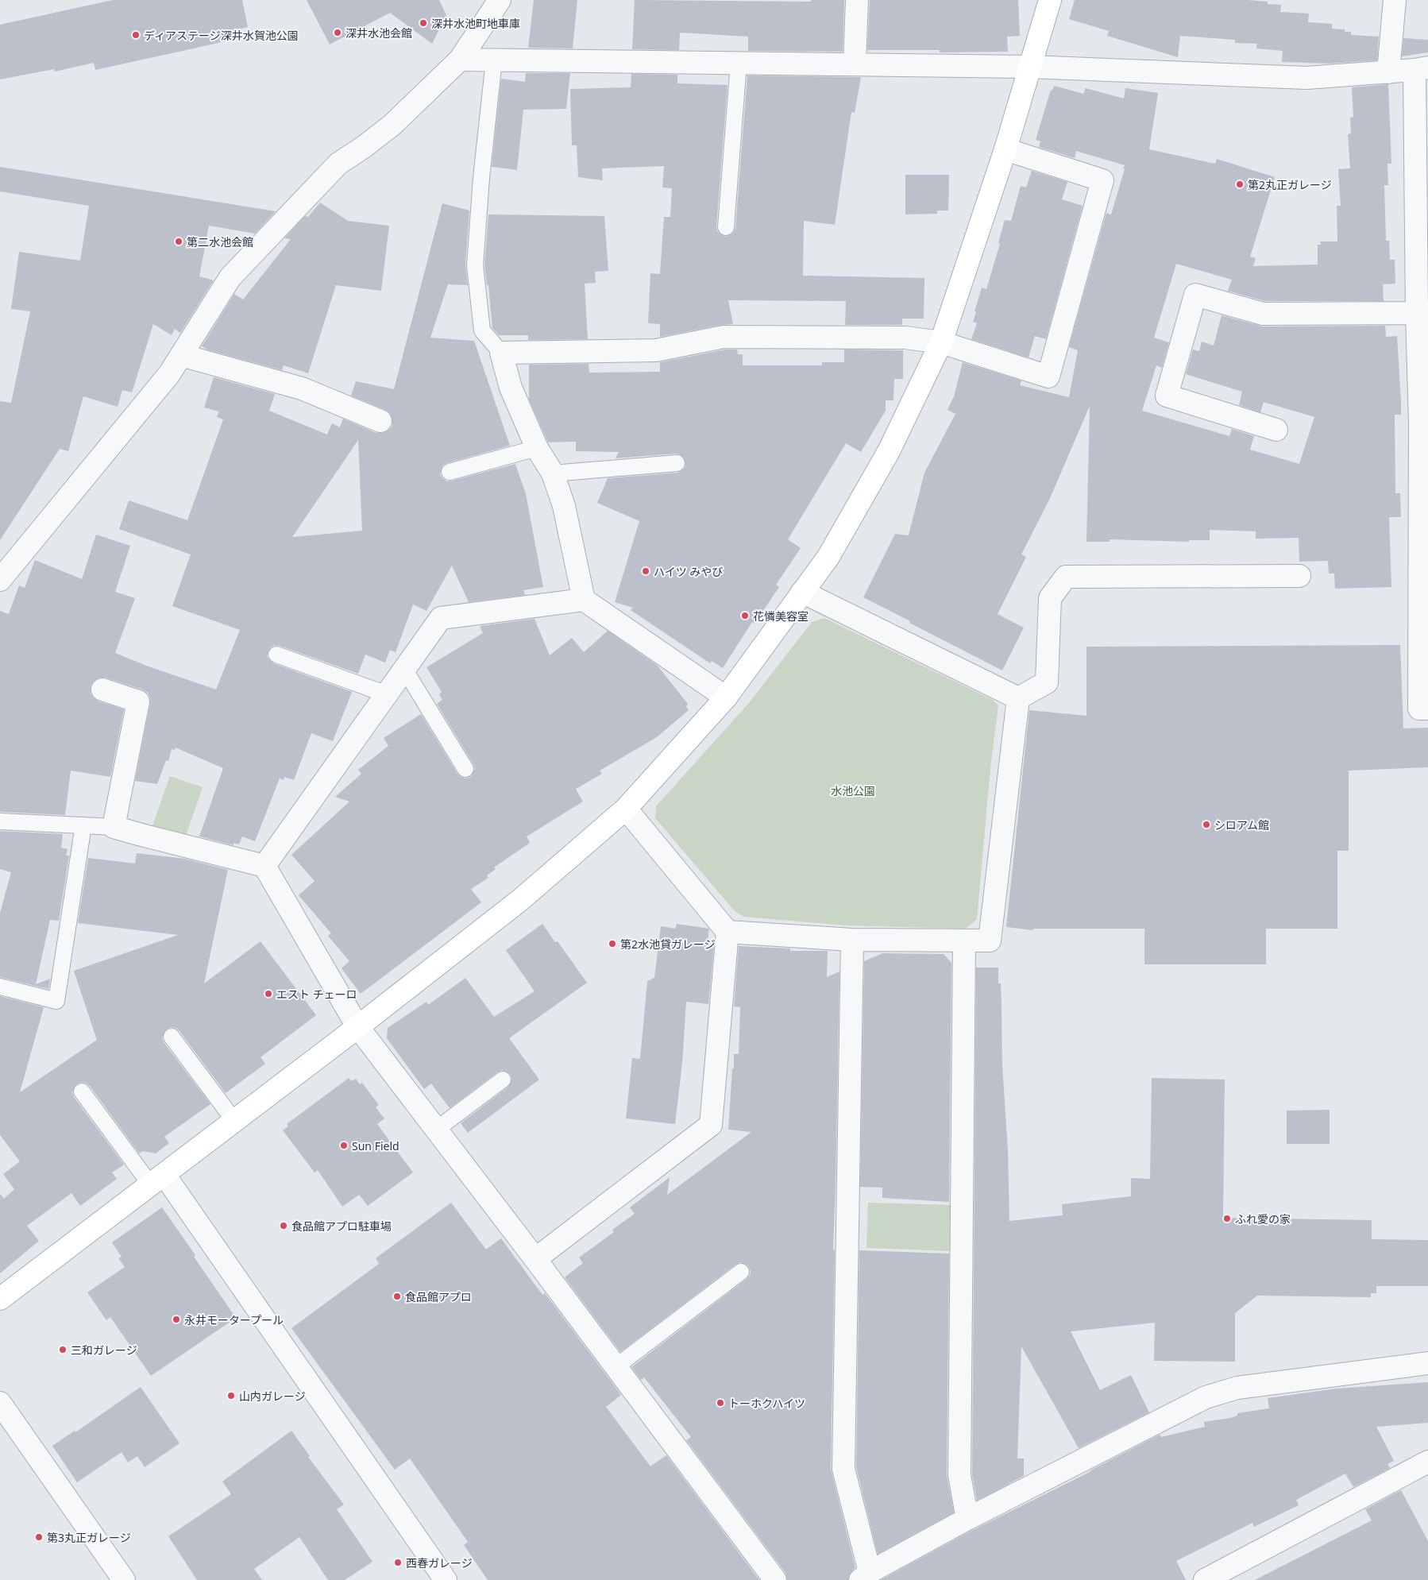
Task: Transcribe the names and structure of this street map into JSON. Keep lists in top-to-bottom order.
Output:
{
  "parks": ["水池公園"],
  "places": [
    "深井水池町地車庫",
    "深井水池会館",
    "ディアステージ深井水賀池公園",
    "第2丸正ガレージ",
    "第二水池会館",
    "ハイツ みやび",
    "花憐美容室",
    "シロアム館",
    "第2水池貸ガレージ",
    "エスト チェーロ",
    "Sun Field",
    "ふれ愛の家",
    "食品館アプロ駐車場",
    "食品館アプロ",
    "永井モータープール",
    "三和ガレージ",
    "山内ガレージ",
    "トーホクハイツ",
    "第3丸正ガレージ",
    "西春ガレージ"
  ]
}
